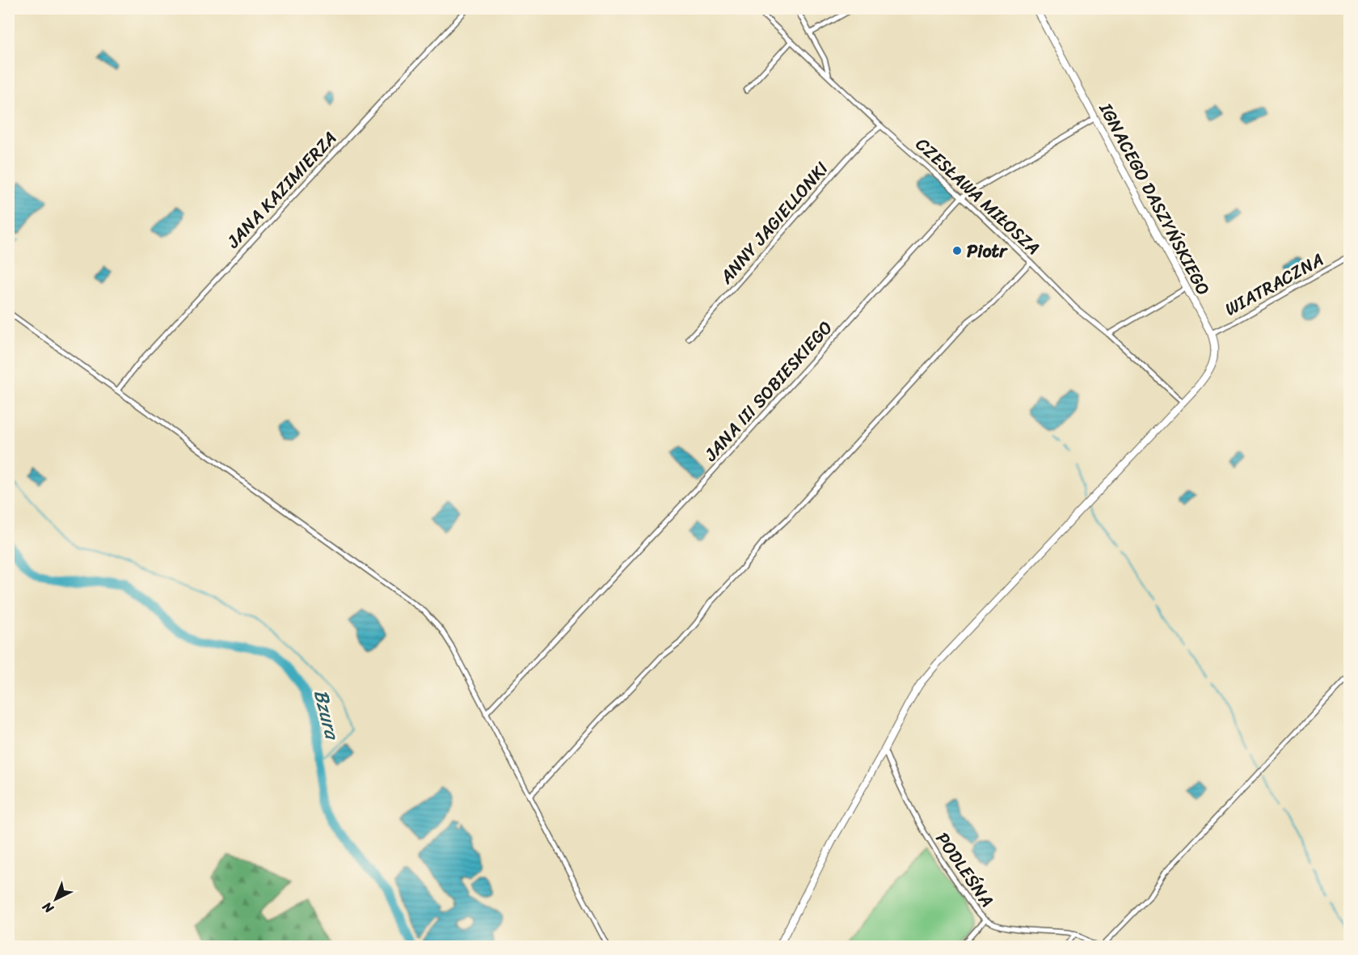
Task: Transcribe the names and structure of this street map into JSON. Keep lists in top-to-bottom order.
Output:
{
  "streets": {
    "street": [
      "JANA KAZIMIERZA",
      "CZESŁAWA MIŁOSZA",
      "IGNACEGO DASZYŃSKIEGO",
      "ANNY JAGIELLONKI",
      "WIATRACZNA",
      "JANA III SOBIESKIEGO",
      "PODLEŚNA"
    ]
  },
  "crossings": [
    ["CZESŁAWA MIŁOSZA", "IGNACEGO DASZYŃSKIEGO"],
    ["CZESŁAWA MIŁOSZA", "ANNY JAGIELLONKI"],
    ["CZESŁAWA MIŁOSZA", "JANA III SOBIESKIEGO"],
    ["IGNACEGO DASZYŃSKIEGO", "WIATRACZNA"],
    ["IGNACEGO DASZYŃSKIEGO", "JANA III SOBIESKIEGO"],
    ["IGNACEGO DASZYŃSKIEGO", "PODLEŚNA"]
  ],
  "water": ["Bzura"],
  "places": ["Piotr"],
  "north": "bottom left"
}
